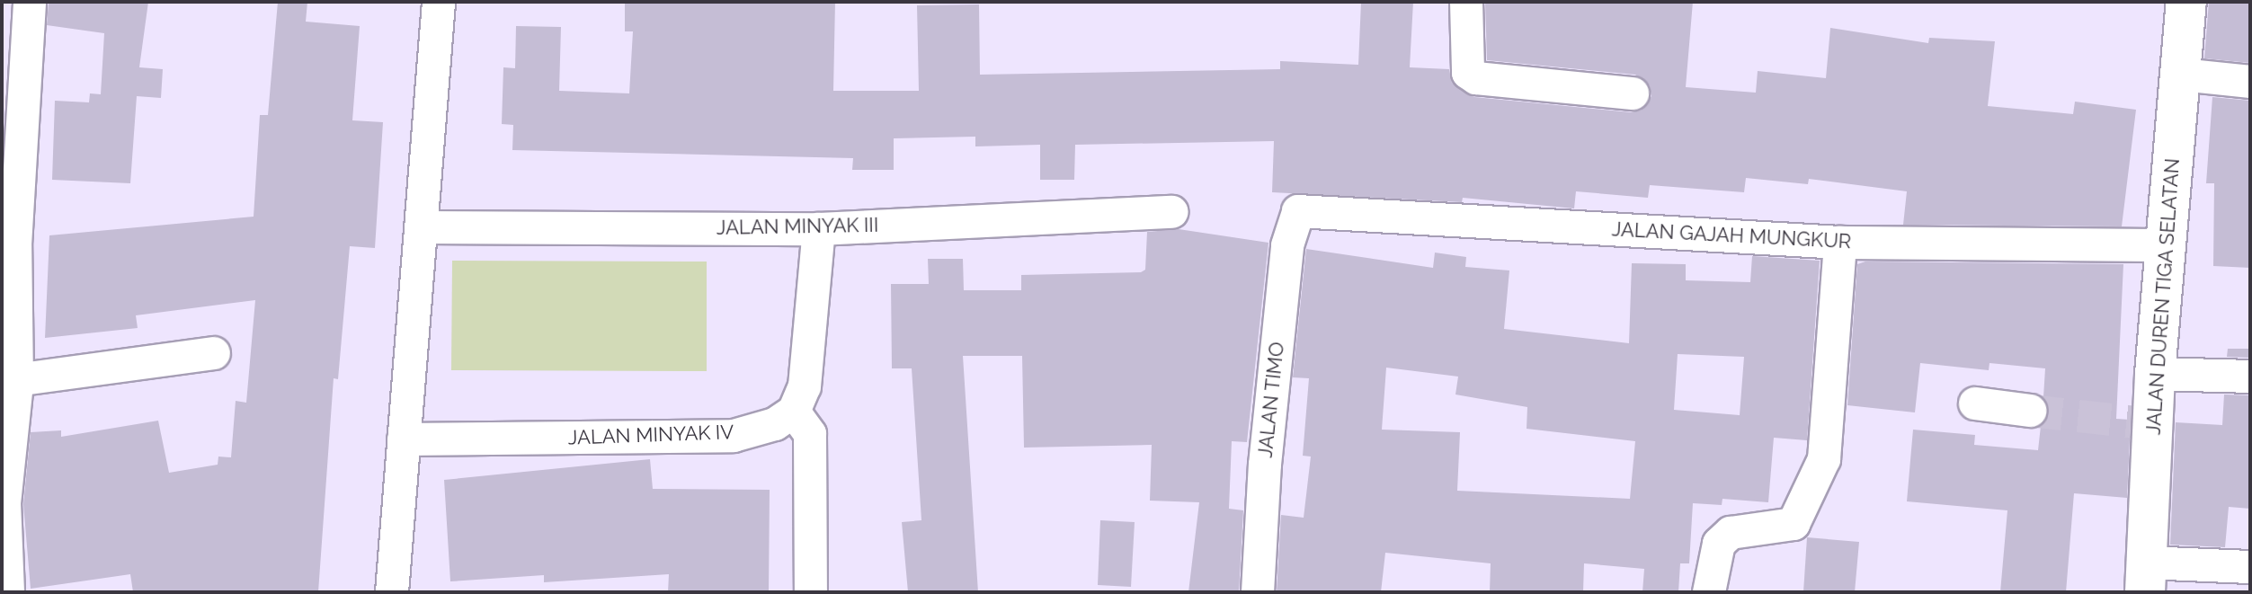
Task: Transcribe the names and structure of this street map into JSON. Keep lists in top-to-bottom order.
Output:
{
  "streets": {
    "street": [
      "JALAN MINYAK III",
      "JALAN GAJAH MUNGKUR",
      "JALAN DUREN TIGA SELATAN",
      "JALAN TIMO",
      "JALAN MINYAK IV"
    ]
  },
  "crossings": [
    ["JALAN GAJAH MUNGKUR", "JALAN DUREN TIGA SELATAN"],
    ["JALAN GAJAH MUNGKUR", "JALAN TIMO"]
  ]
}
